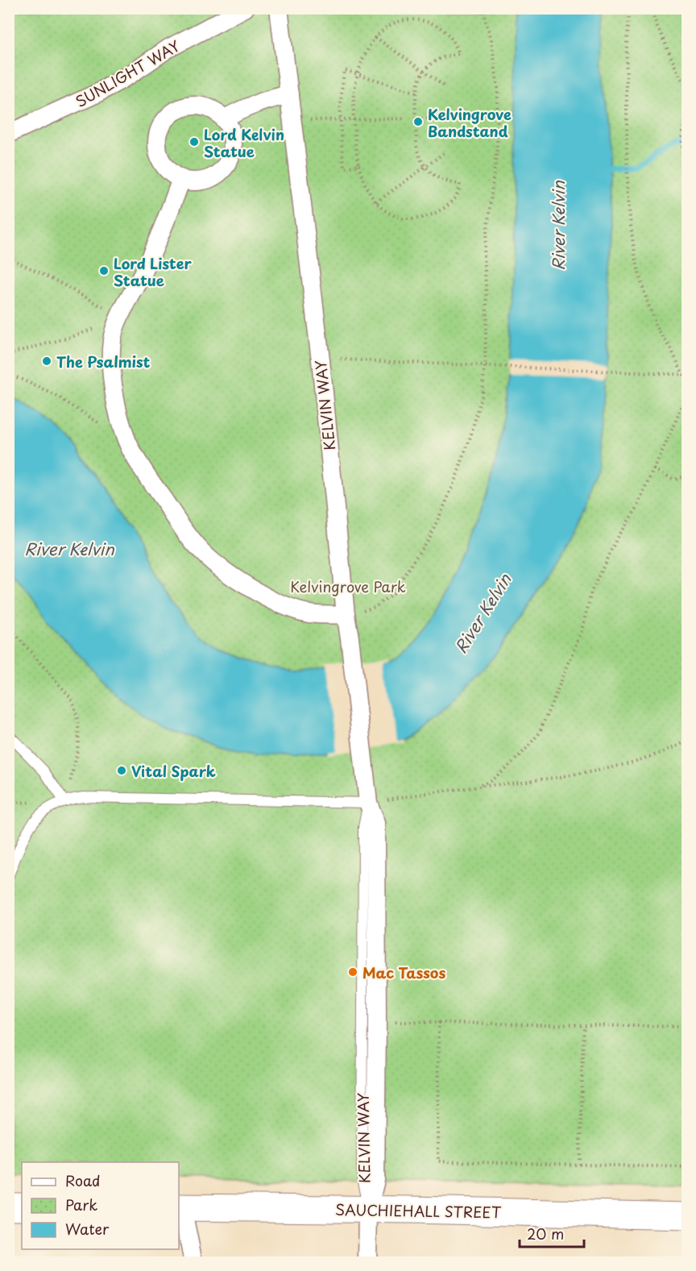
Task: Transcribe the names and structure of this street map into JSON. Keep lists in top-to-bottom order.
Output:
{
  "streets": {
    "street": ["SUNLIGHT WAY", "KELVIN WAY", "SAUCHIEHALL STREET"]
  },
  "crossings": [
    ["KELVIN WAY", "SAUCHIEHALL STREET"]
  ],
  "water": ["River Kelvin"],
  "parks": ["Kelvingrove Park"],
  "places": [
    "Kelvingrove Bandstand",
    "Lord Kelvin Statue",
    "Lord Lister Statue",
    "The Psalmist",
    "Vital Spark",
    "Mac Tassos"
  ],
  "legend": ["Road", "Park", "Water"],
  "scale_bar": "20 m"
}
